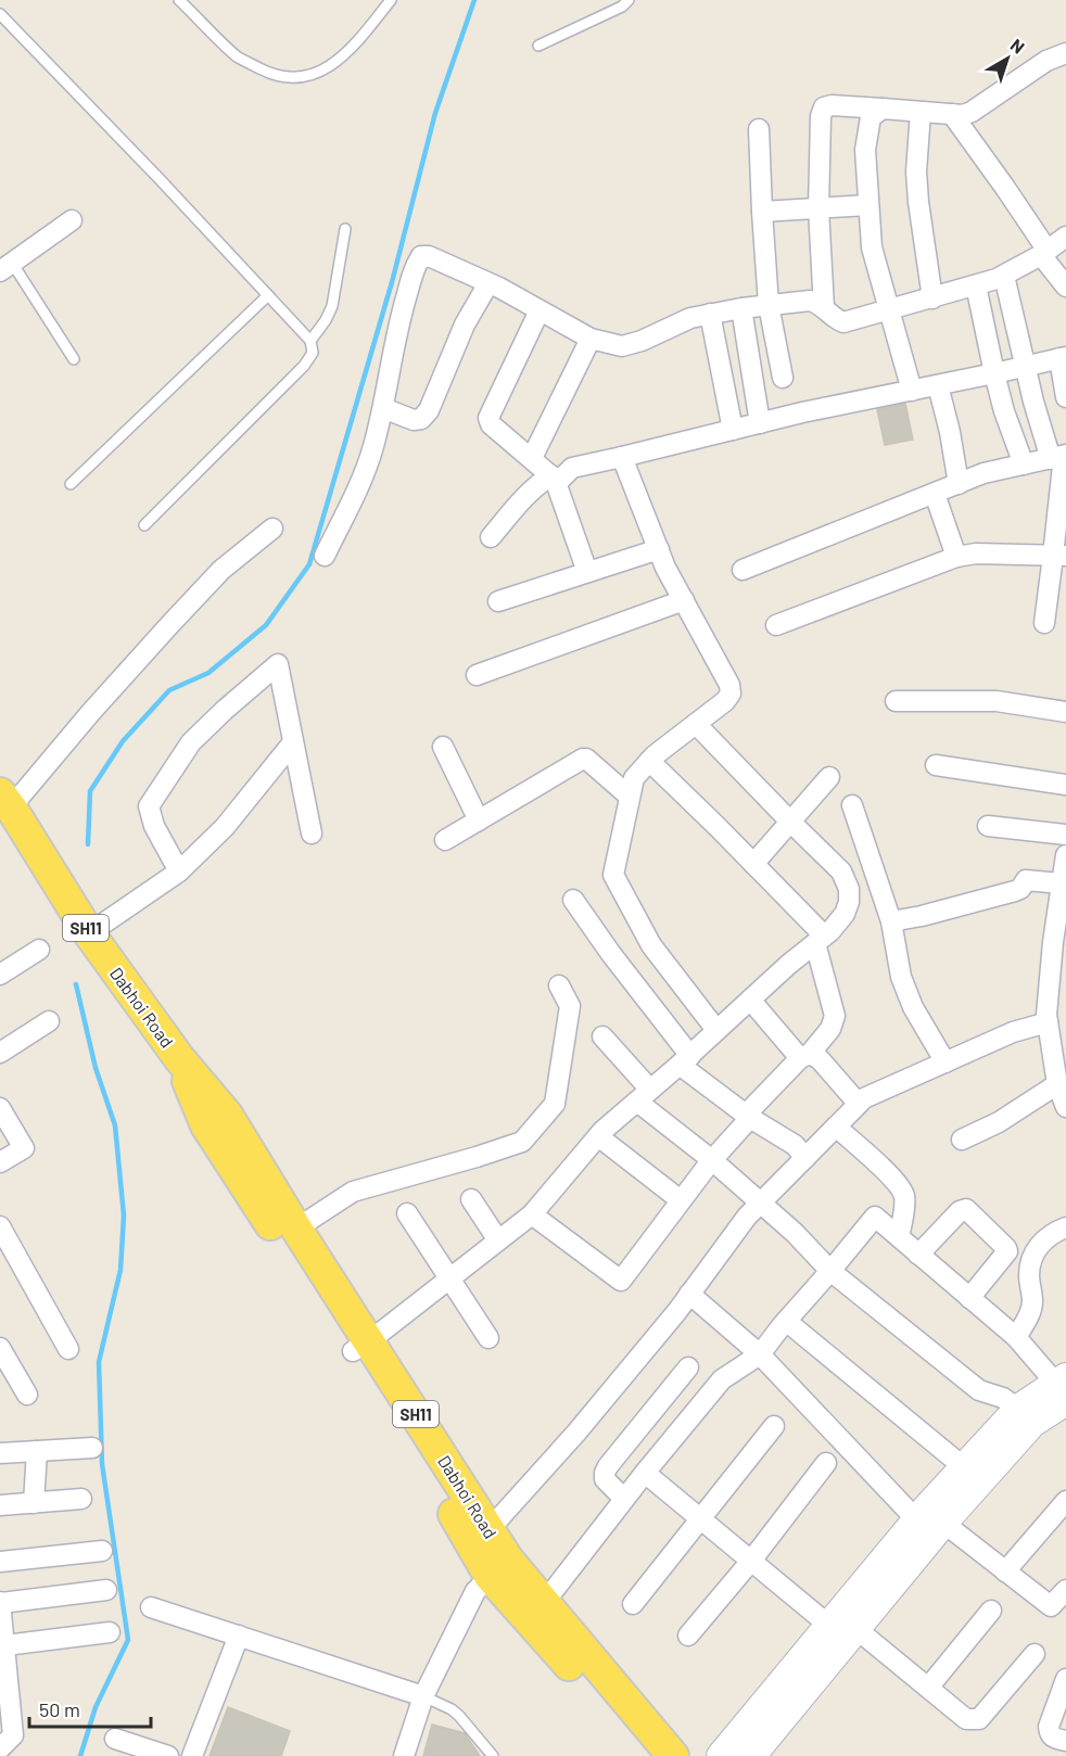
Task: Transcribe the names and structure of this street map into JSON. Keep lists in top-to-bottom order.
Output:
{
  "streets": {
    "main road": ["SH11", "Dabhoi Road"]
  },
  "scale_bar": "50 m",
  "north": "top right"
}
